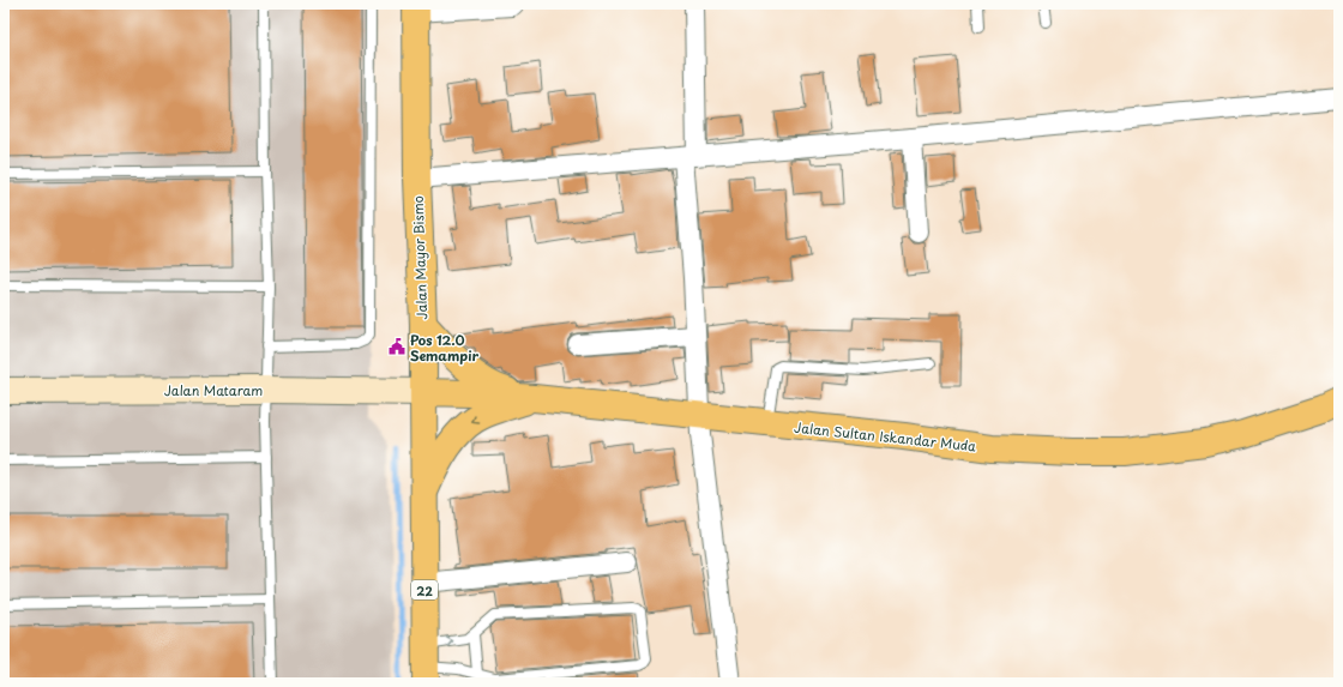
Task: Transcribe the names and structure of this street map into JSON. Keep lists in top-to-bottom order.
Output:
{
  "streets": {
    "main road": [
      "Jalan Mayor Bismo",
      "Jalan Mataram",
      "Jalan Sultan Iskandar Muda",
      "22"
    ]
  },
  "crossings": [
    ["Jalan Mayor Bismo", "Jalan Mataram"],
    ["Jalan Mayor Bismo", "Jalan Sultan Iskandar Muda"],
    ["Jalan Mayor Bismo", "22"],
    ["Jalan Mataram", "Jalan Sultan Iskandar Muda"],
    ["Jalan Sultan Iskandar Muda", "22"]
  ],
  "places": {
    "public building": ["Pos 12.0 Semampir"]
  }
}
